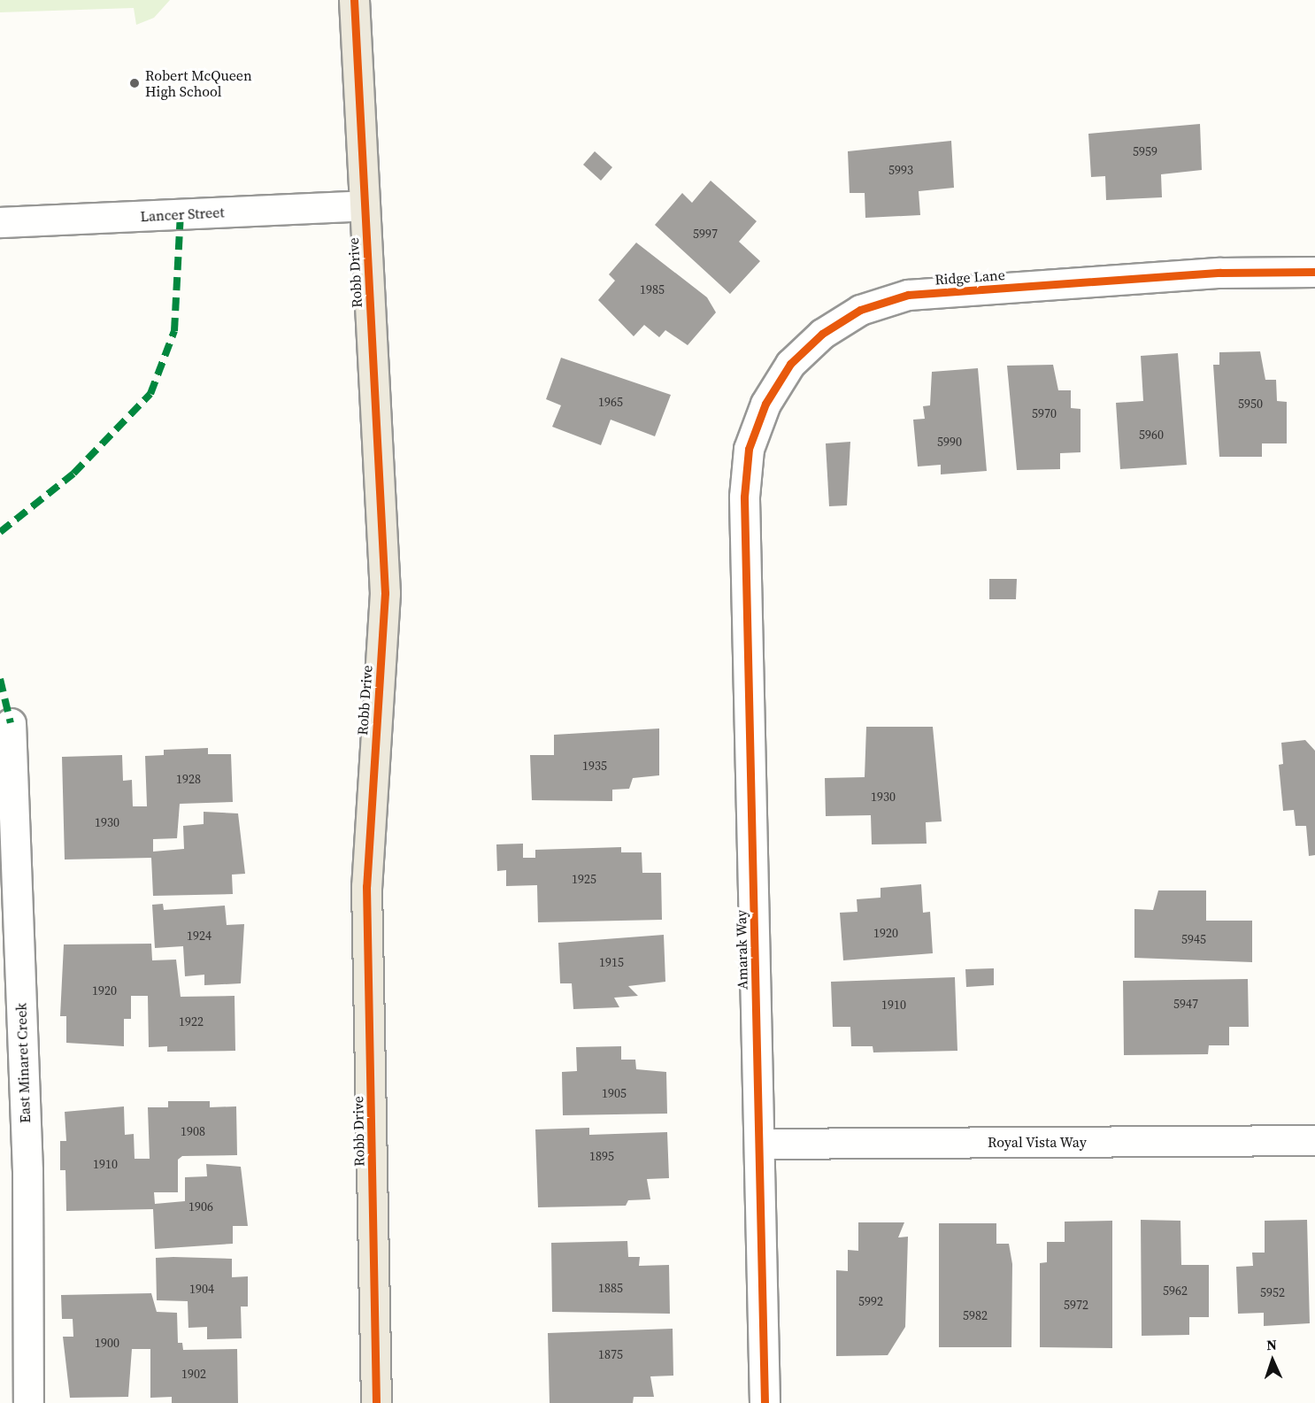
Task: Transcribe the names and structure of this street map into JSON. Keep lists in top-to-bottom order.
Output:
{
  "streets": {
    "main road": ["Robb Drive"],
    "street": [
      "Lancer Street",
      "Ridge Lane",
      "Amarak Way",
      "East Minaret Creek",
      "Royal Vista Way"
    ]
  },
  "crossings": [
    ["Lancer Street", "Robb Drive"],
    ["Ridge Lane", "Amarak Way"],
    ["Amarak Way", "Royal Vista Way"]
  ],
  "places": ["Robert McQueen High School"],
  "house_numbers": [
    "5959",
    "5993",
    "5997",
    "1985",
    "1965",
    "5950",
    "5970",
    "5960",
    "5990",
    "1935",
    "1928",
    "1930",
    "1930",
    "1925",
    "1920",
    "1924",
    "5945",
    "1915",
    "1920",
    "5947",
    "1910",
    "1922",
    "1905",
    "1908",
    "1895",
    "1910",
    "1906",
    "1885",
    "1904",
    "5962",
    "5952",
    "5992",
    "5972",
    "5982",
    "1900",
    "1875",
    "1902"
  ],
  "north": "top"
}
